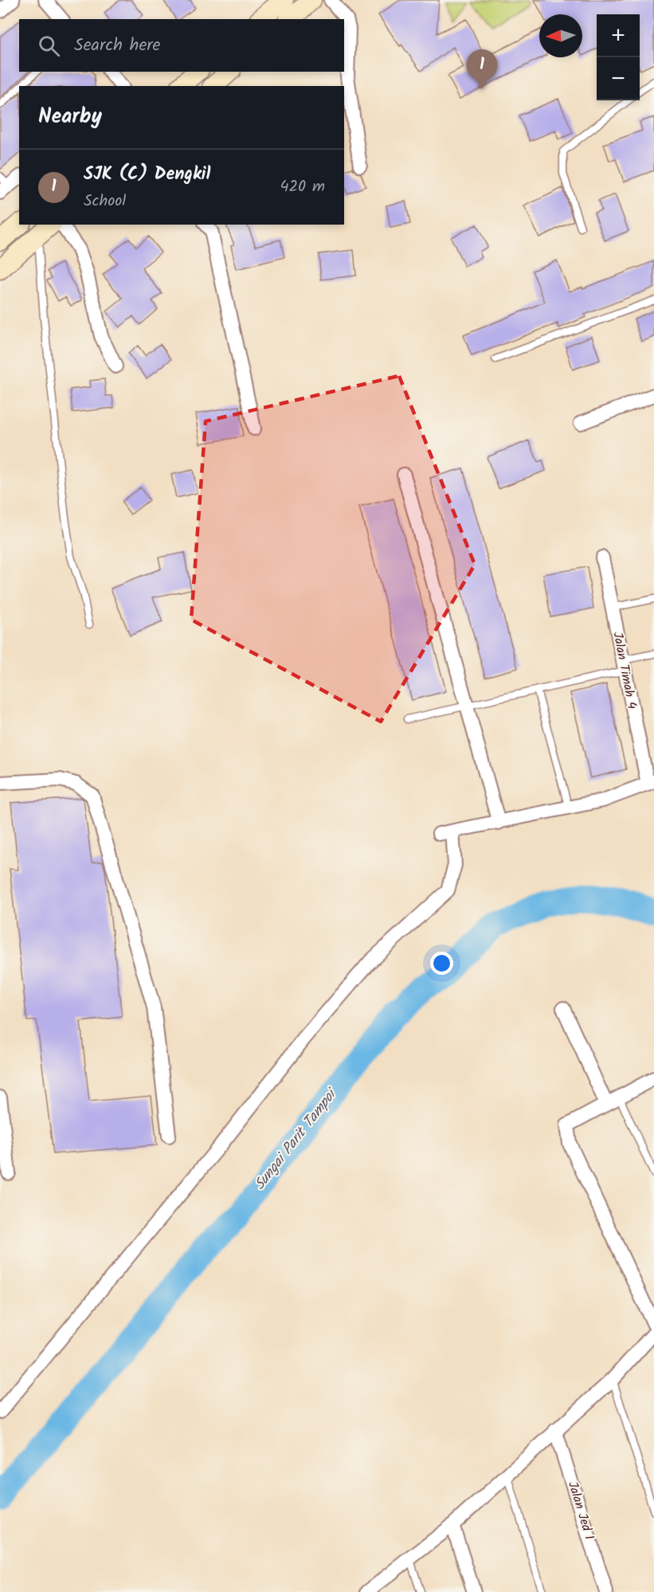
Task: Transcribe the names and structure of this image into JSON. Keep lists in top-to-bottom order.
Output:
{
  "streets": {
    "street": ["Jalan Timah 4", "Jalan Jed 1"]
  },
  "water": ["Sungai Parit Tampoi"],
  "north": "left",
  "page": {
    "map_buttons": ["+", "−"],
    "search": "Search here",
    "pins": "1",
    "heading": "Nearby",
    "list": [
      {
        "mark": "1",
        "name": "SJK (C) Dengkil",
        "note": "School",
        "value": "420 m"
      }
    ]
  }
}
